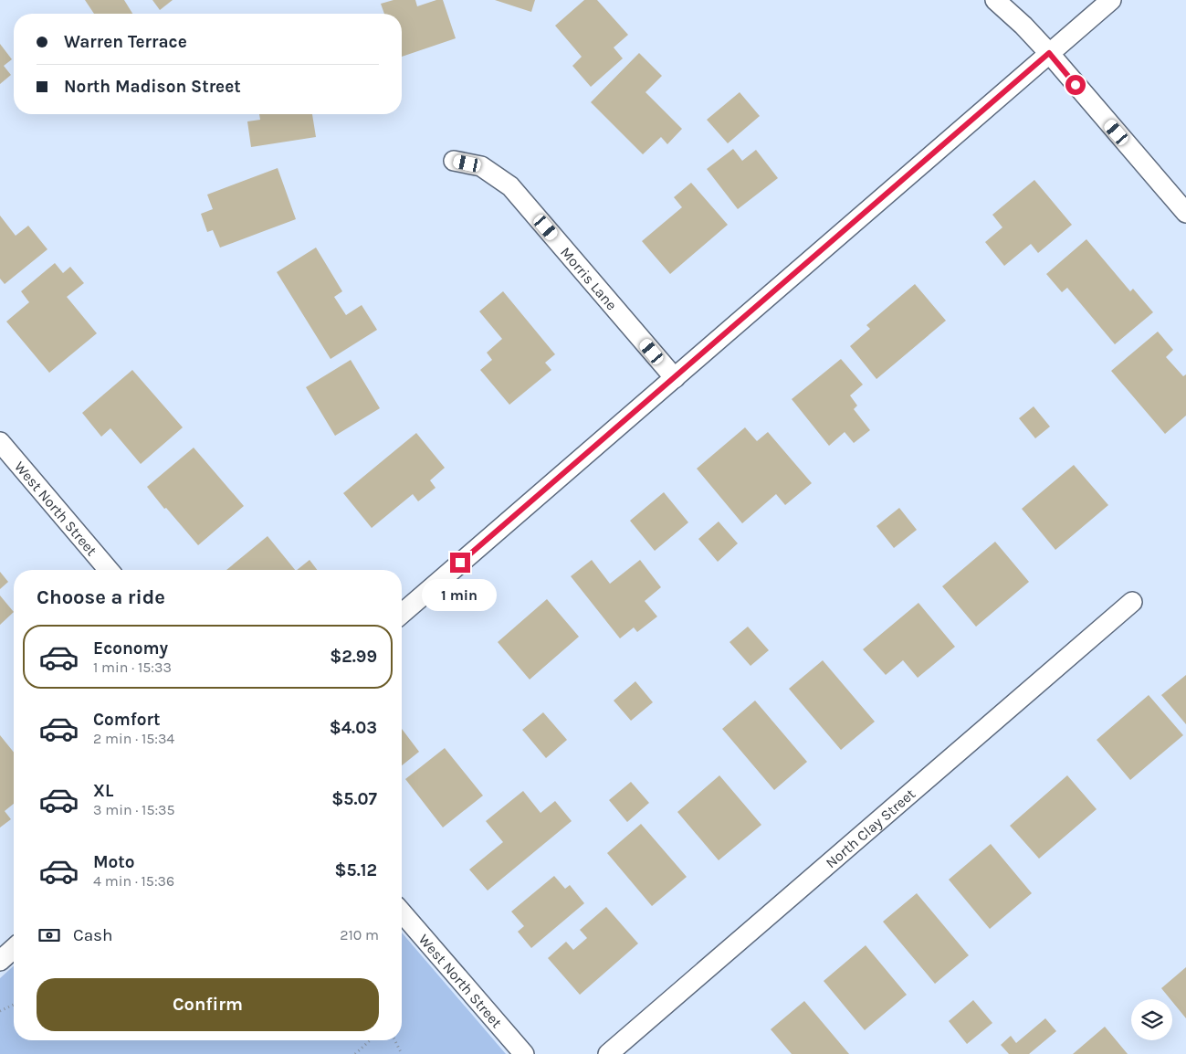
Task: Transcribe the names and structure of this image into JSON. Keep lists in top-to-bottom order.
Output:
{
  "streets": {
    "street": ["Morris Lane", "West North Street", "North Clay Street"]
  },
  "page": {
    "banner": ["Warren Terrace", "North Madison Street"],
    "heading": "Choose a ride",
    "bubble": "1 min",
    "list": [
      {
        "name": "Economy",
        "note": "1 min · 15:33",
        "value": "$2.99"
      },
      {
        "name": "Comfort",
        "note": "2 min · 15:34",
        "value": "$4.03"
      },
      {
        "name": "XL",
        "note": "3 min · 15:35",
        "value": "$5.07"
      },
      {
        "name": "Moto",
        "note": "4 min · 15:36",
        "value": "$5.12"
      }
    ],
    "pay": ["Cash", "210 m"],
    "buttons": "Confirm"
  }
}
